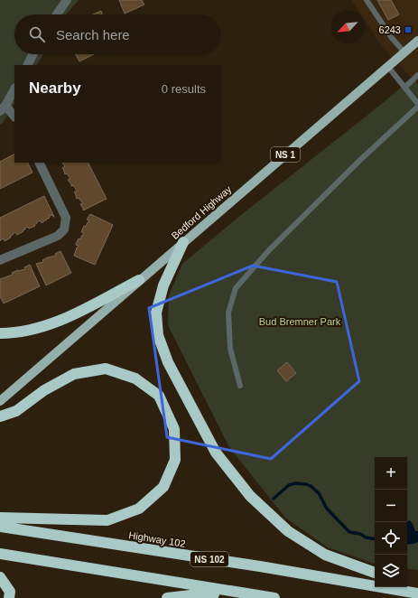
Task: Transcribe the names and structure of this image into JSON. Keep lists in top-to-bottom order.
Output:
{
  "streets": {
    "highway": ["Highway 102", "NS 102"],
    "main road": ["NS 1", "Bedford Highway"]
  },
  "parks": ["Bud Bremner Park"],
  "places": {
    "transit": ["6243"]
  },
  "north": "bottom left",
  "page": {
    "search": "Search here",
    "heading": ["Nearby", "0 results"],
    "map_buttons": ["+", "−"]
  }
}
